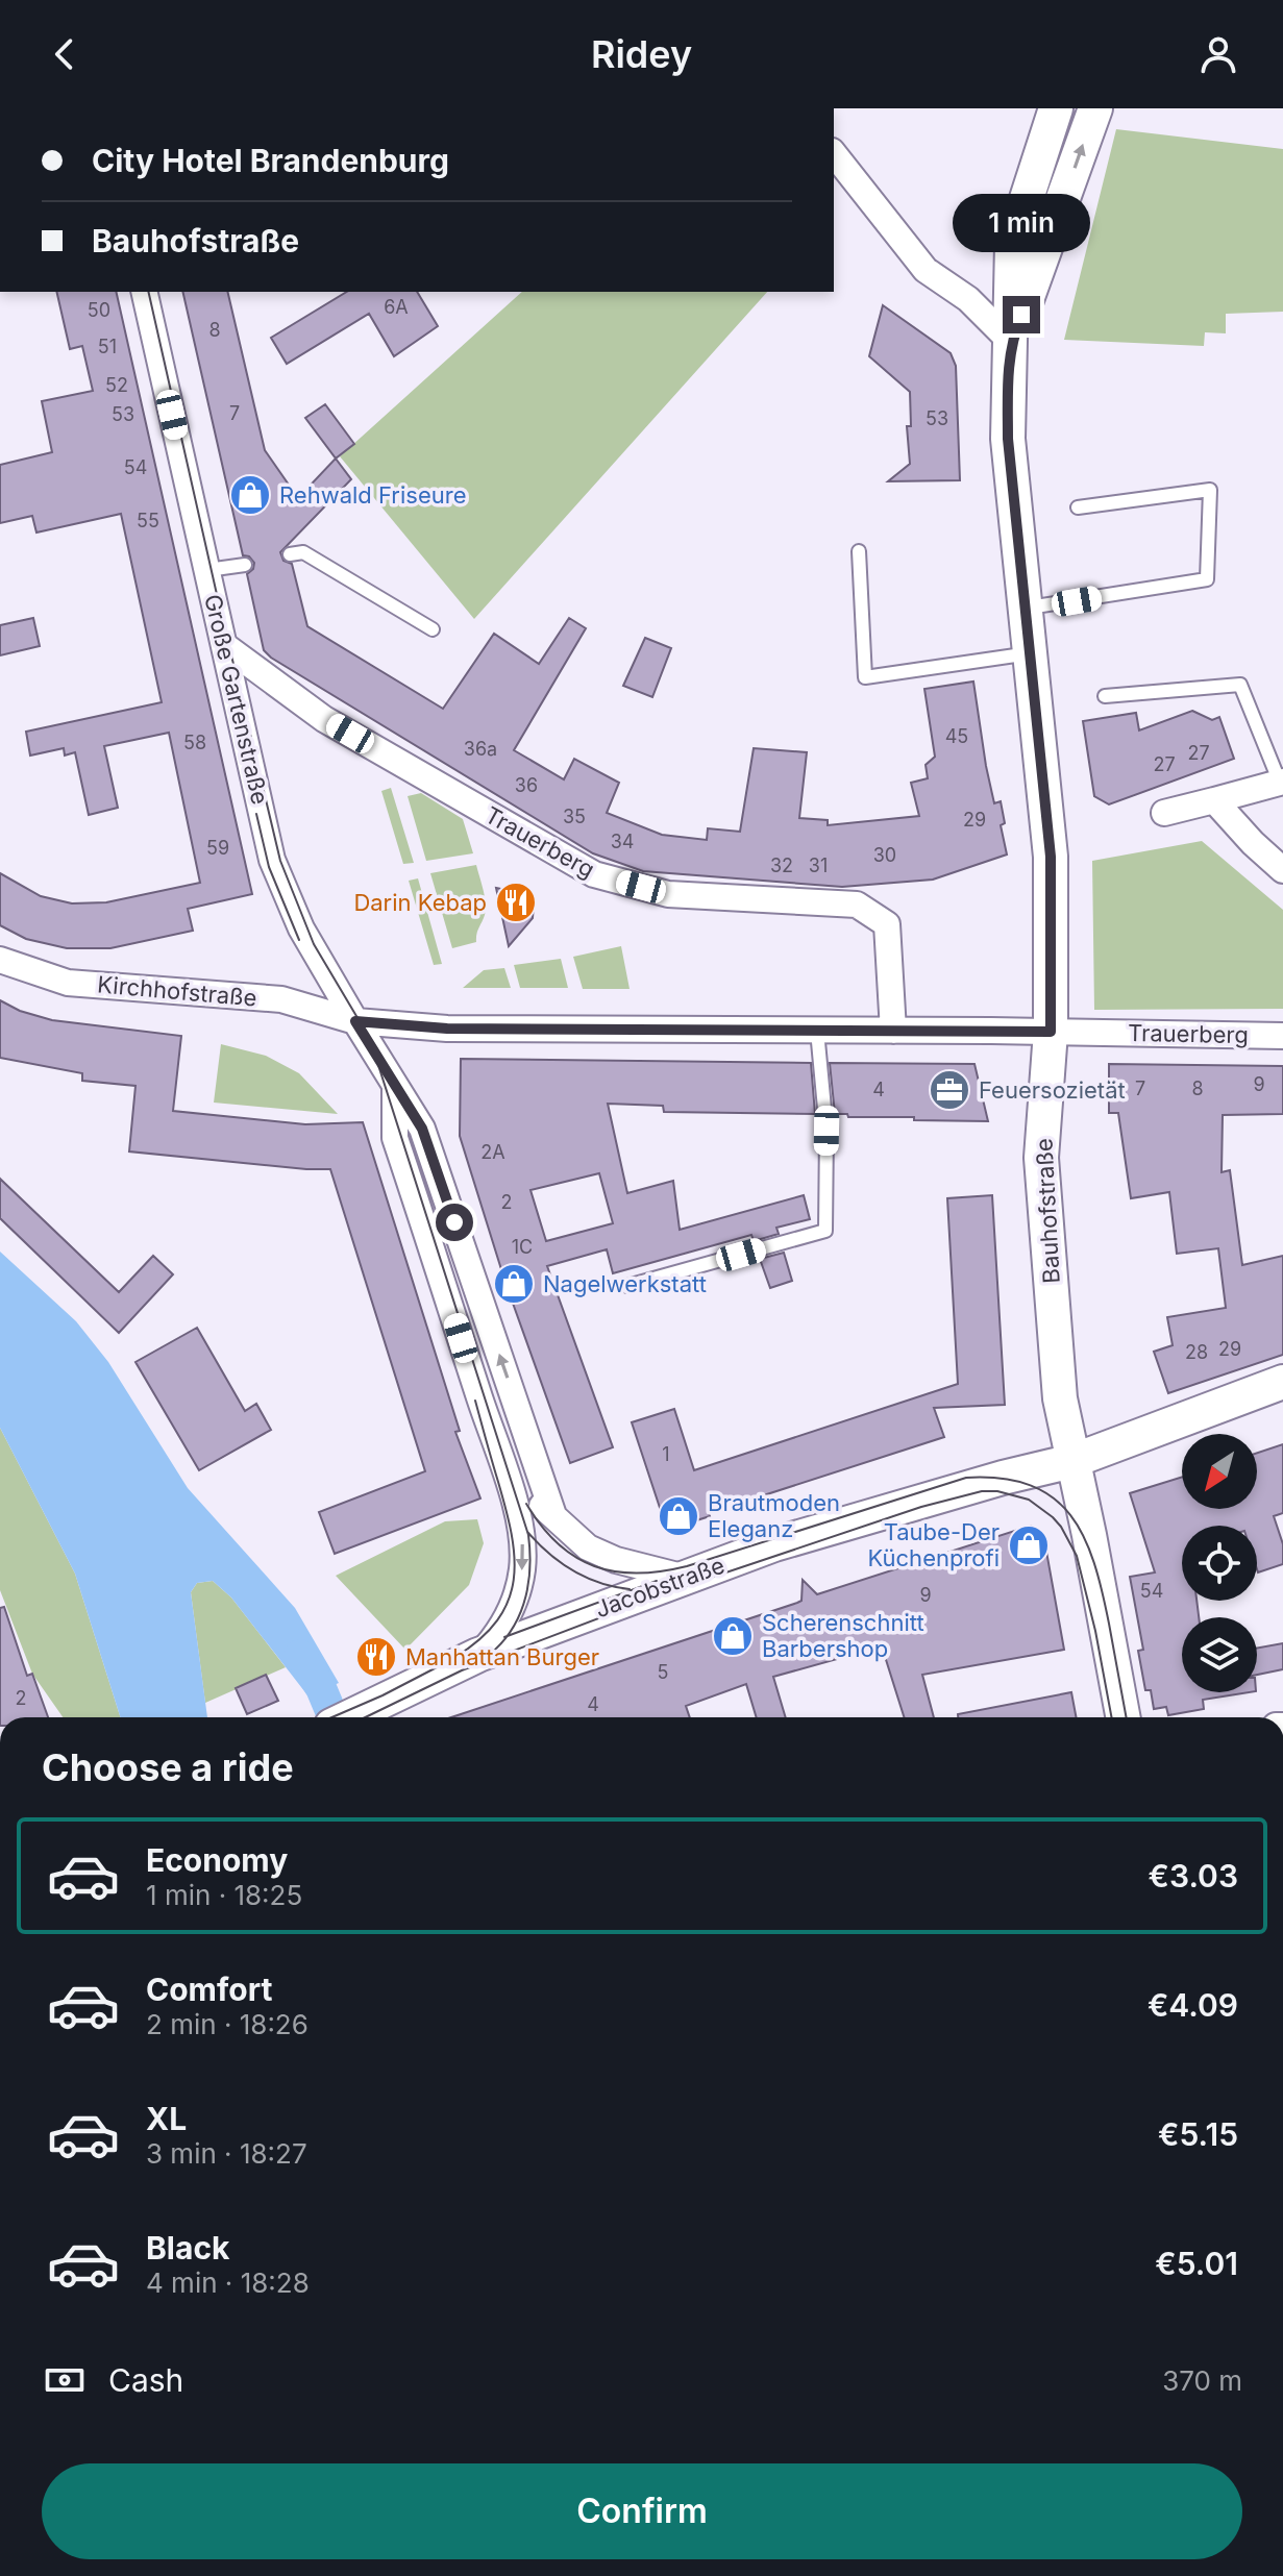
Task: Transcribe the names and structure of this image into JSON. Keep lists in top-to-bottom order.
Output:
{
  "streets": {
    "street": [
      "Große Gartenstraße",
      "Trauerberg",
      "Kirchhofstraße",
      "Bauhofstraße",
      "Jacobstraße"
    ]
  },
  "crossings": [
    ["Große Gartenstraße", "Trauerberg"],
    ["Große Gartenstraße", "Kirchhofstraße"],
    ["Große Gartenstraße", "Jacobstraße"],
    ["Trauerberg", "Kirchhofstraße"],
    ["Trauerberg", "Bauhofstraße"],
    ["Bauhofstraße", "Jacobstraße"]
  ],
  "places": {
    "shop": [
      "Rehwald Friseure",
      "Nagelwerkstatt",
      "Brautmoden Eleganz",
      "Taube-Der Küchenprofi",
      "Scherenschnitt Barbershop"
    ],
    "restaurant": ["Darin Kebap", "Manhattan Burger"],
    "office": ["Feuersozietät"]
  },
  "house_numbers": [
    "6A",
    "50",
    "8",
    "51",
    "52",
    "7",
    "53",
    "53",
    "54",
    "55",
    "45",
    "58",
    "36a",
    "27",
    "27",
    "36",
    "35",
    "29",
    "34",
    "59",
    "30",
    "32",
    "31",
    "9",
    "7",
    "8",
    "4",
    "2A",
    "2",
    "1C",
    "29",
    "28",
    "1",
    "54",
    "9",
    "5",
    "2",
    "4"
  ],
  "north": "bottom left",
  "page": {
    "header": "Ridey",
    "banner": ["City Hotel Brandenburg", "Bauhofstraße"],
    "bubble": "1 min",
    "heading": "Choose a ride",
    "list": [
      {
        "name": "Economy",
        "note": "1 min · 18:25",
        "value": "€3.03"
      },
      {
        "name": "Comfort",
        "note": "2 min · 18:26",
        "value": "€4.09"
      },
      {
        "name": "XL",
        "note": "3 min · 18:27",
        "value": "€5.15"
      },
      {
        "name": "Black",
        "note": "4 min · 18:28",
        "value": "€5.01"
      }
    ],
    "pay": ["Cash", "370 m"],
    "buttons": "Confirm"
  }
}
